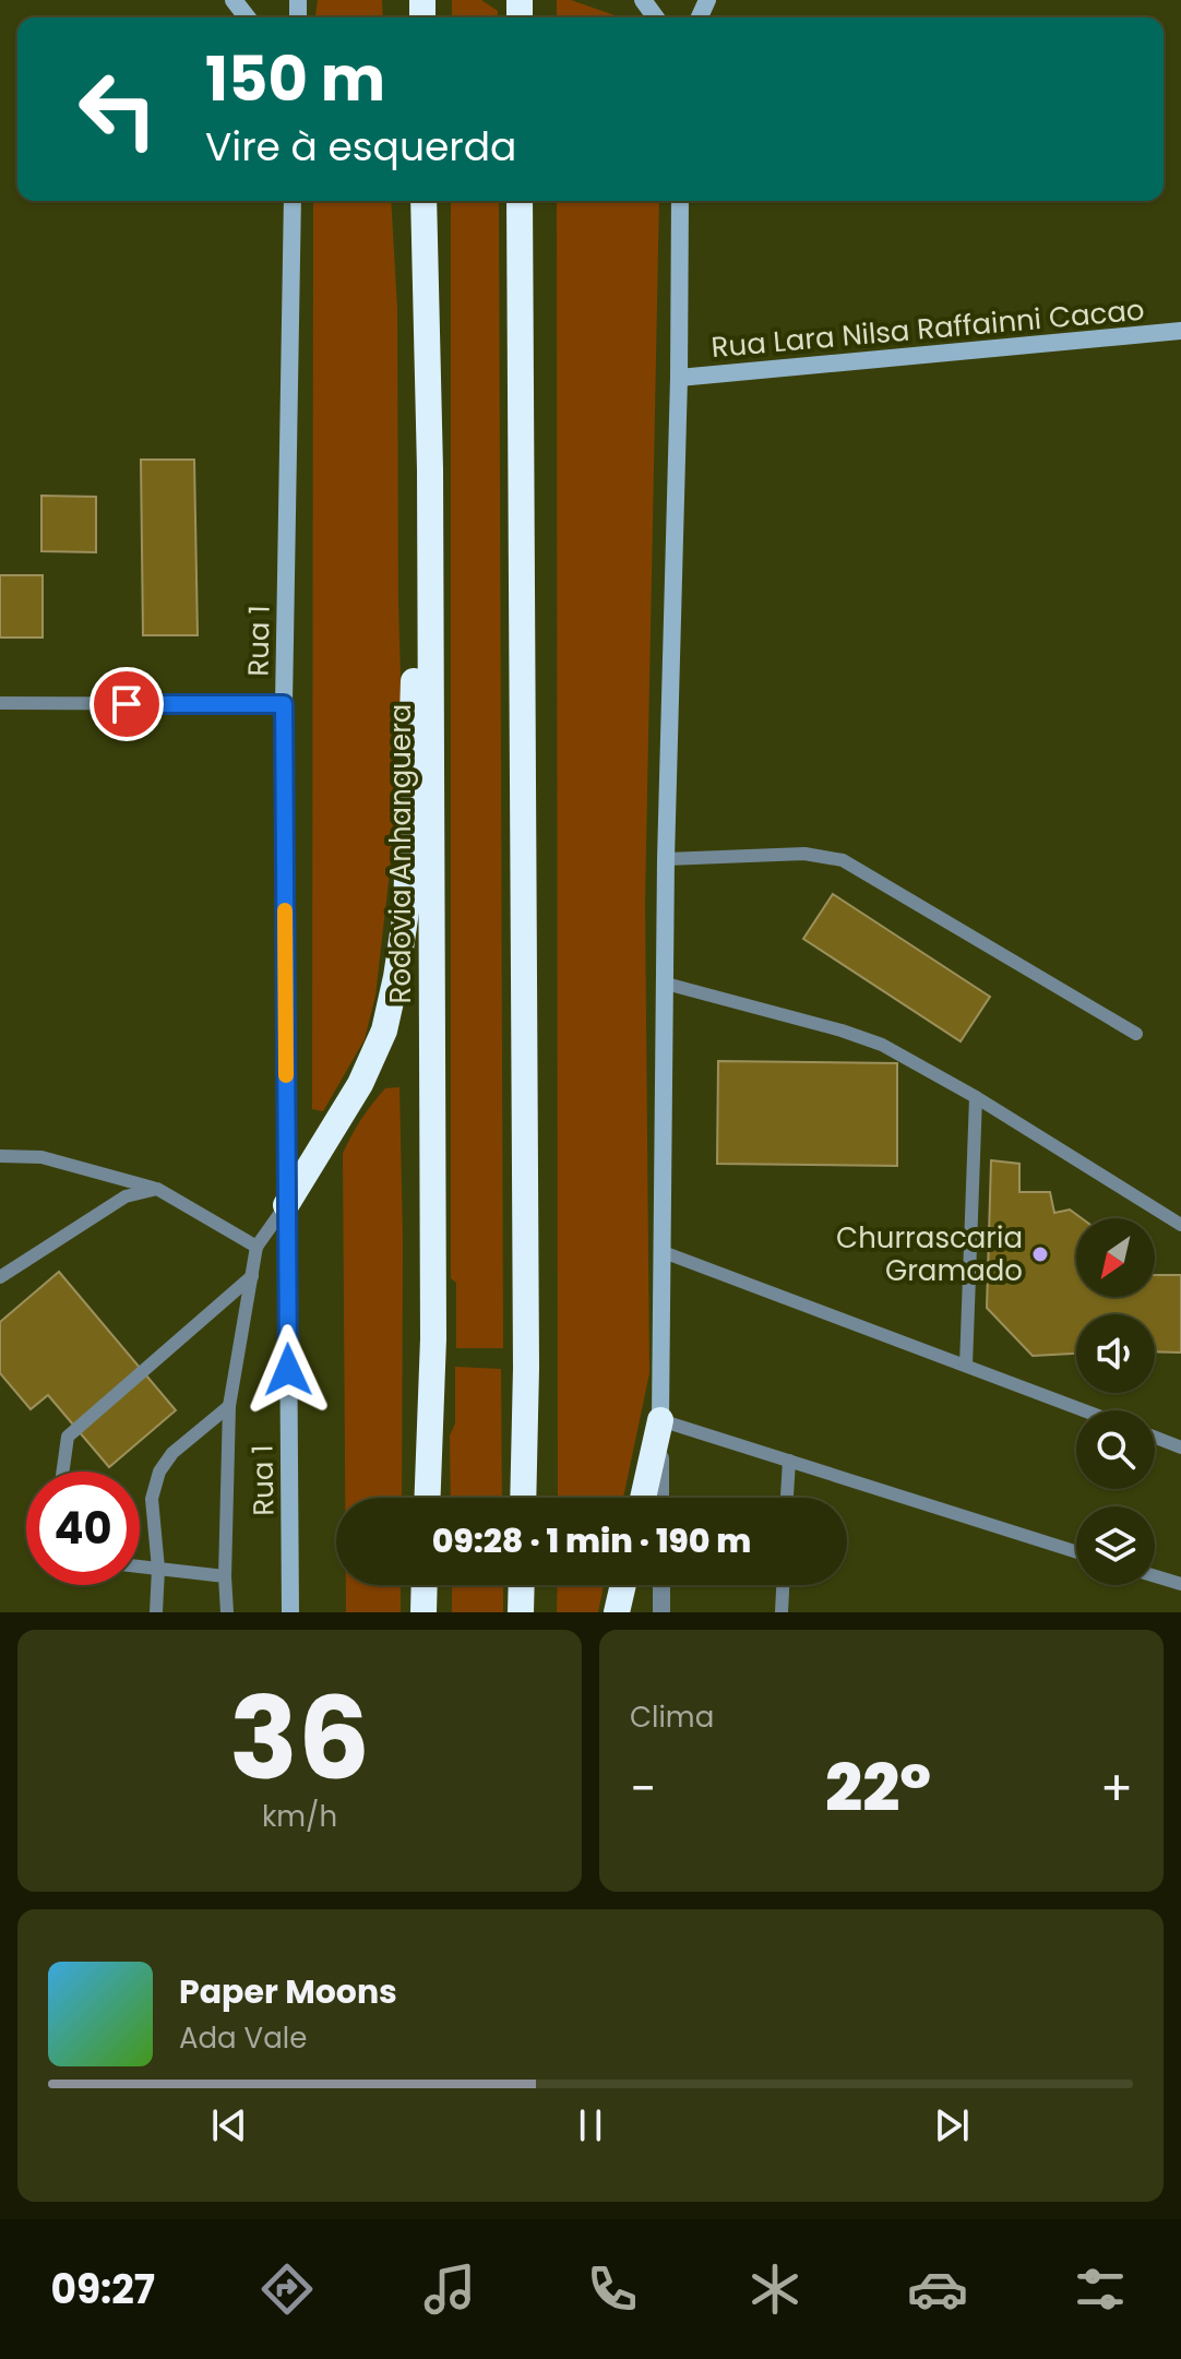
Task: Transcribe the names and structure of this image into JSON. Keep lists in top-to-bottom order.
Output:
{
  "streets": {
    "highway": ["Rodovia Anhanguera"],
    "street": ["Rua Lara Nilsa Raffainni Cacao", "Rua 1"]
  },
  "places": ["Churrascaria Gramado"],
  "north": "bottom left",
  "page": {
    "turn": ["150 m", "Vire à esquerda"],
    "limit": "40",
    "trip": "09:28 · 1 min · 190 m",
    "tile": [
      ["36", "km/h"],
      "Clima"
    ],
    "heat": ["−", "22°", "+"],
    "song": ["Paper Moons", "Ada Vale"],
    "tabs": "09:27"
  }
}
